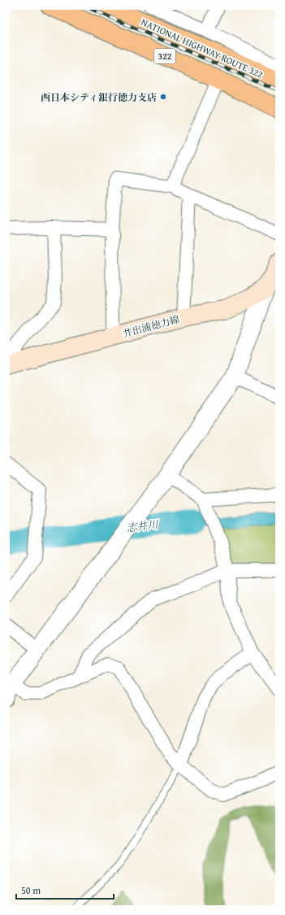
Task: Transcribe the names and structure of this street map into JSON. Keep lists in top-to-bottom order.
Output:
{
  "streets": {
    "highway": ["NATIONAL HIGHWAY ROUTE 322", "322"],
    "main road": ["井出浦徳力線"]
  },
  "water": ["志井川"],
  "places": ["西日本シティ銀行徳力支店"],
  "scale_bar": "50 m"
}
